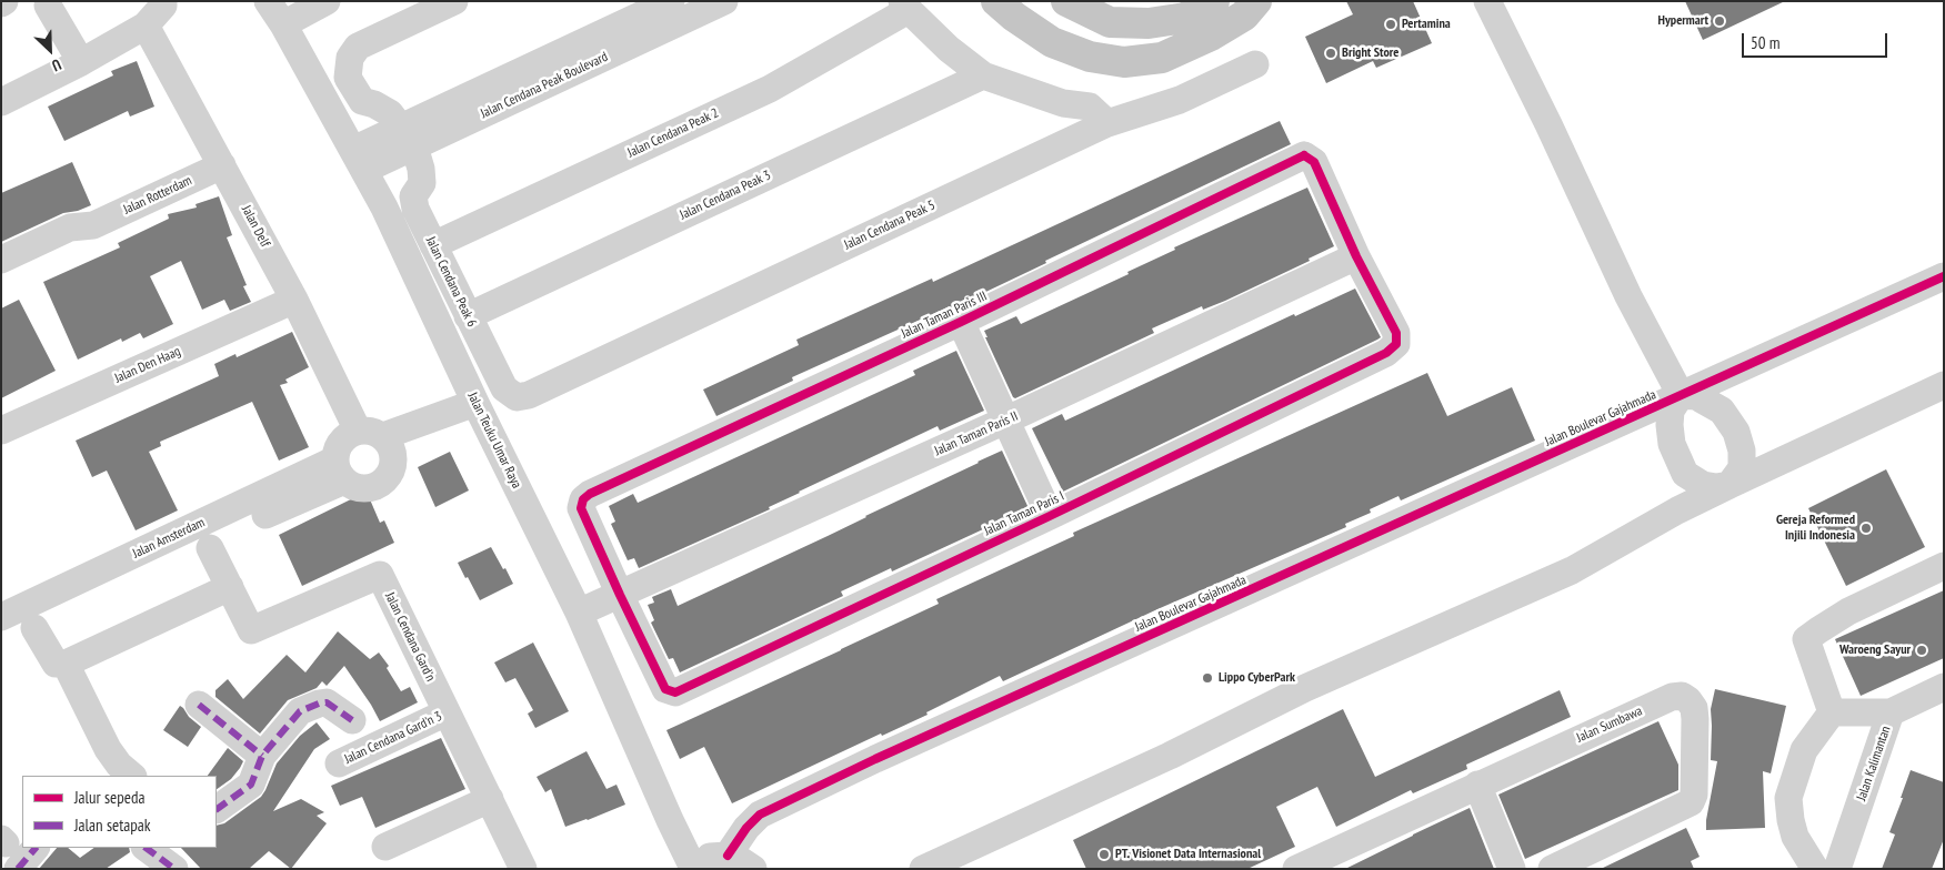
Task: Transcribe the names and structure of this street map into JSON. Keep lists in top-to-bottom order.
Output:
{
  "streets": {
    "street": [
      "Jalan Cendana Peak Boulevard",
      "Jalan Cendana Peak 2",
      "Jalan Rotterdam",
      "Jalan Cendana Peak 3",
      "Jalan Cendana Peak 5",
      "Jalan Delf",
      "Jalan Cendana Peak 6",
      "Jalan Taman Paris III",
      "Jalan Den Haag",
      "Jalan Boulevar Gajahmada",
      "Jalan Taman Paris II",
      "Jalan Teuku Umar Raya",
      "Jalan Taman Paris I",
      "Jalan Amsterdam",
      "Jalan Cendana Gard'n",
      "Jalan Sumbawa",
      "Jalan Cendana Gard'n 3",
      "Jalan Kalimantan"
    ]
  },
  "crossings": [
    ["Jalan Cendana Peak Boulevard", "Jalan Cendana Peak 6"],
    ["Jalan Cendana Peak Boulevard", "Jalan Teuku Umar Raya"],
    ["Jalan Cendana Peak 2", "Jalan Cendana Peak 6"],
    ["Jalan Rotterdam", "Jalan Delf"],
    ["Jalan Cendana Peak 3", "Jalan Cendana Peak 6"],
    ["Jalan Cendana Peak 5", "Jalan Cendana Peak 6"],
    ["Jalan Delf", "Jalan Den Haag"],
    ["Jalan Delf", "Jalan Amsterdam"],
    ["Jalan Taman Paris III", "Jalan Taman Paris II"],
    ["Jalan Taman Paris III", "Jalan Taman Paris I"],
    ["Jalan Taman Paris II", "Jalan Teuku Umar Raya"],
    ["Jalan Taman Paris II", "Jalan Taman Paris I"],
    ["Jalan Cendana Gard'n", "Jalan Cendana Gard'n 3"]
  ],
  "places": [
    "Hypermart",
    "Pertamina",
    "Bright Store",
    "Gereja Reformed Injili Indonesia",
    "Waroeng Sayur",
    "Lippo CyberPark",
    "PT. Visionet Data Internasional"
  ],
  "legend": ["Jalur sepeda", "Jalan setapak"],
  "scale_bar": "50 m",
  "north": "bottom right"
}
